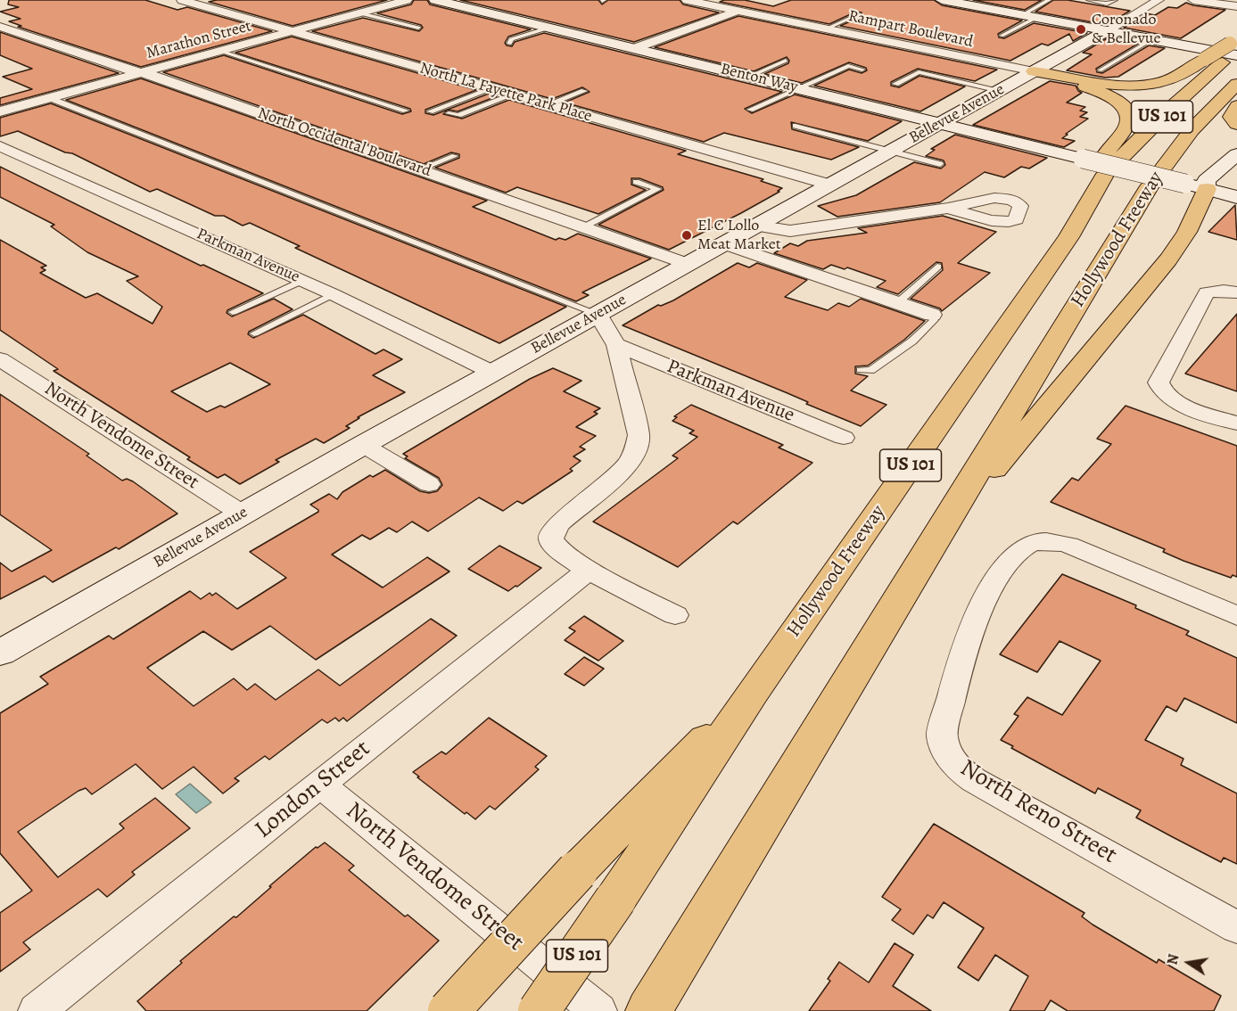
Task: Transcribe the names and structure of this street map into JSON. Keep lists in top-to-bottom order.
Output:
{
  "streets": {
    "highway": ["US 101", "Hollywood Freeway"],
    "street": [
      "Rampart Boulevard",
      "Marathon Street",
      "Benton Way",
      "North La Fayette Park Place",
      "Bellevue Avenue",
      "North Occidental Boulevard",
      "Parkman Avenue",
      "North Vendome Street",
      "London Street",
      "North Reno Street"
    ]
  },
  "crossings": [
    ["Rampart Boulevard", "Bellevue Avenue"],
    ["Marathon Street", "North La Fayette Park Place"],
    ["Marathon Street", "North Occidental Boulevard"],
    ["Benton Way", "Bellevue Avenue"],
    ["North La Fayette Park Place", "Bellevue Avenue"],
    ["Bellevue Avenue", "North Occidental Boulevard"],
    ["Bellevue Avenue", "Parkman Avenue"],
    ["Bellevue Avenue", "North Vendome Street"],
    ["North Vendome Street", "London Street"]
  ],
  "places": ["Coronado & Bellevue", "El C Lollo Meat Market"],
  "north": "left"
}
